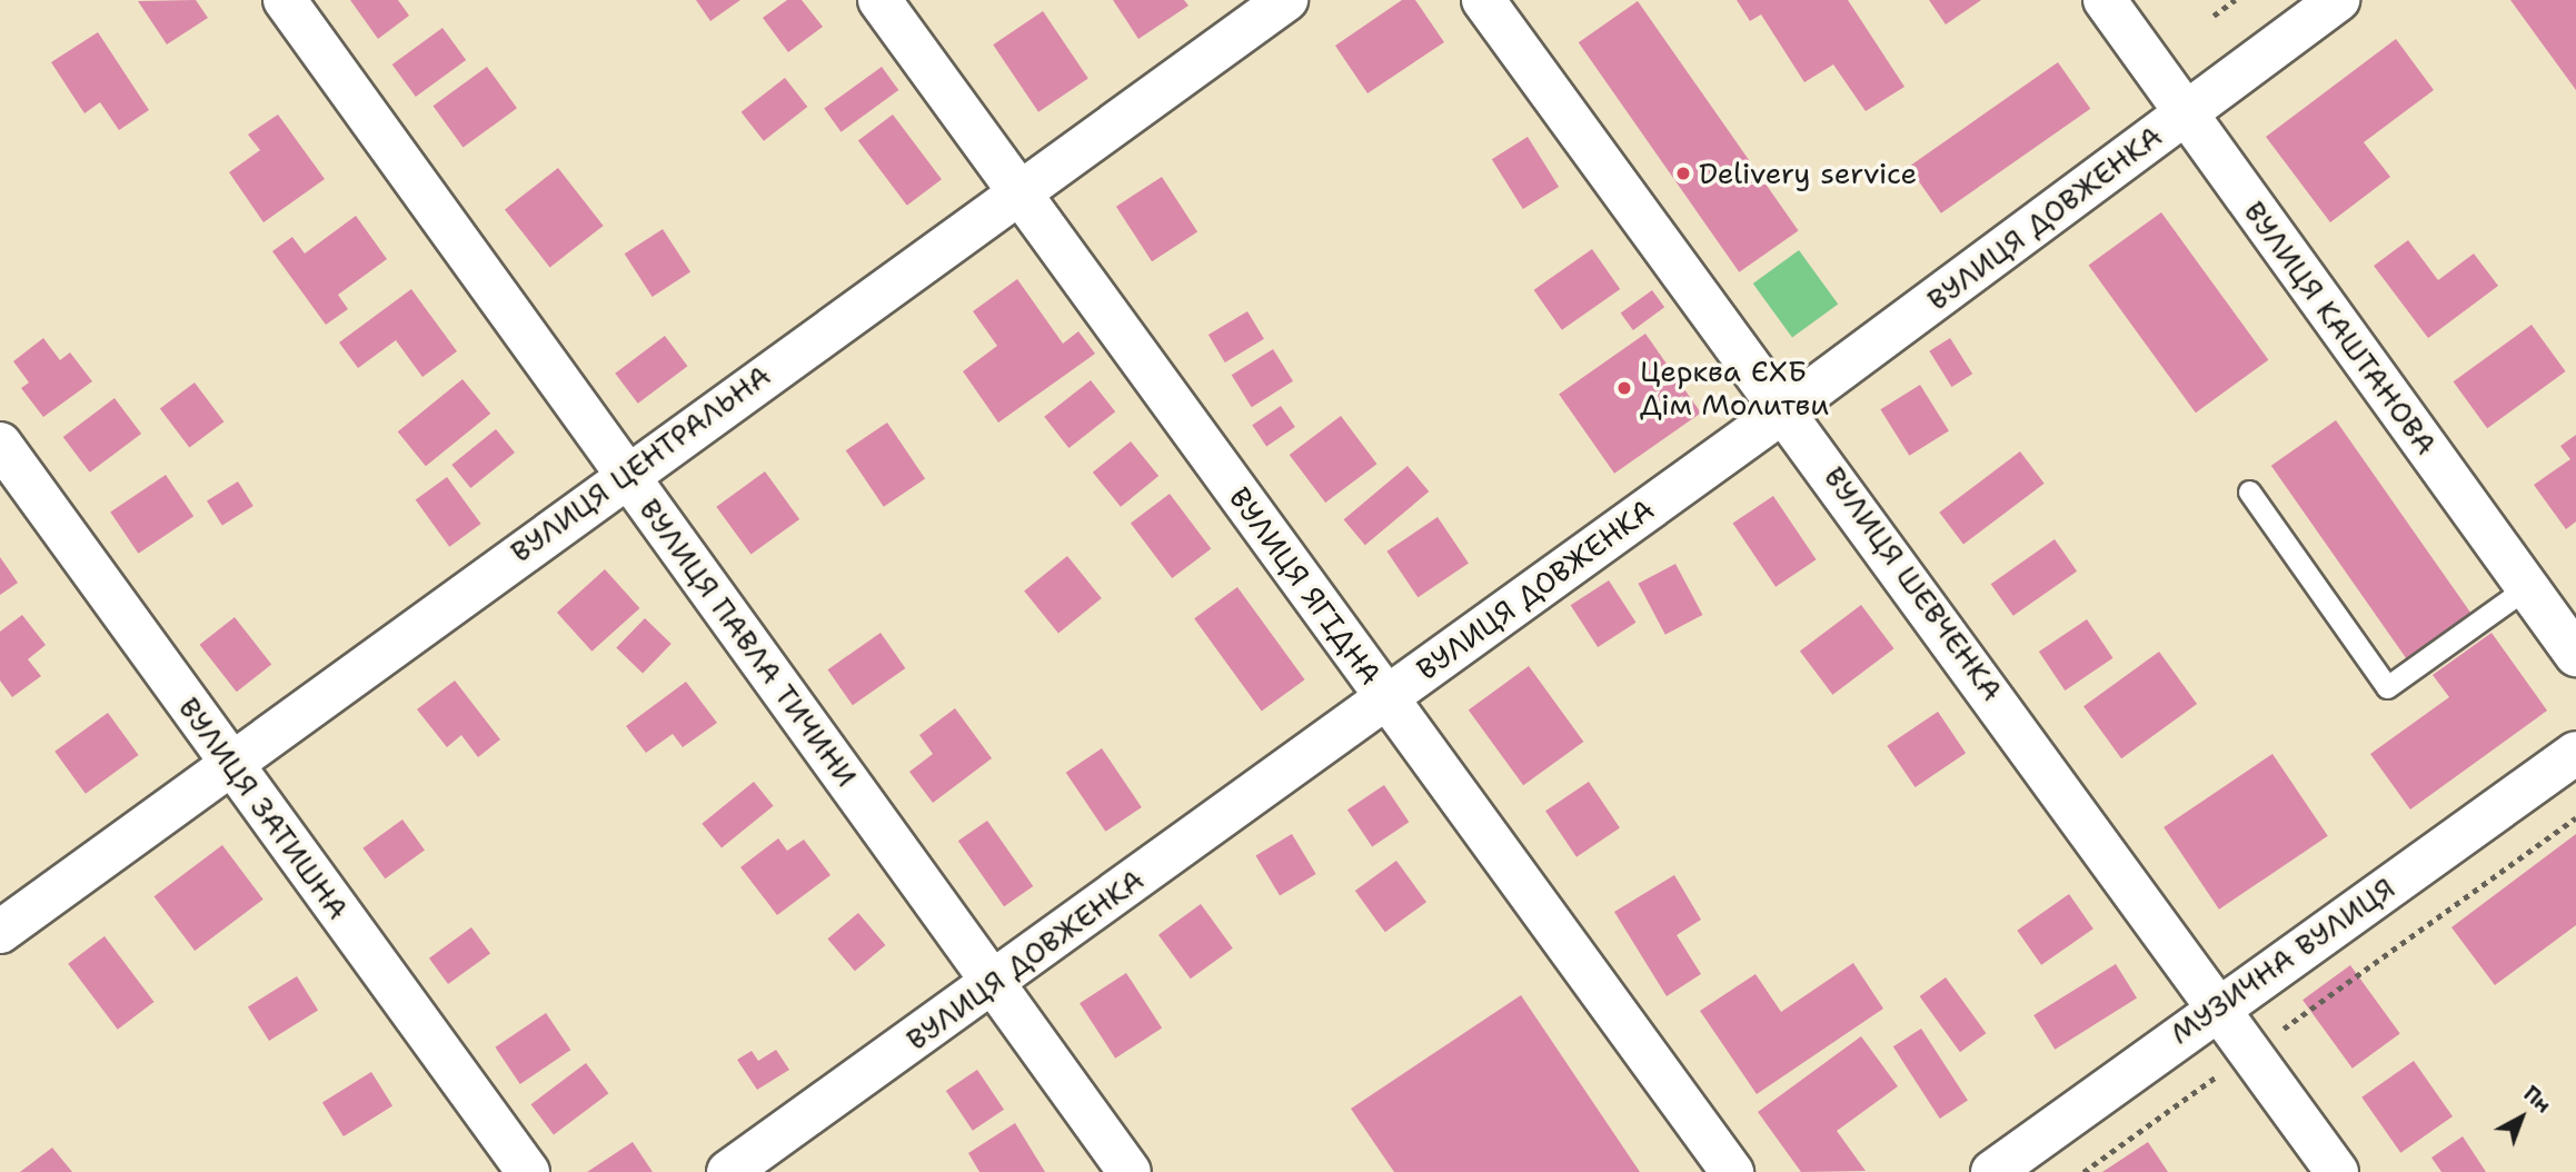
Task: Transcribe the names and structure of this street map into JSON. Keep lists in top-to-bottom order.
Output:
{
  "streets": {
    "street": [
      "ВУЛИЦЯ ДОВЖЕНКА",
      "ВУЛИЦЯ КАШТАНОВА",
      "ВУЛИЦЯ ЦЕНТРАЛЬНА",
      "ВУЛИЦЯ ШЕВЧЕНКА",
      "ВУЛИЦЯ ЯГІДНА",
      "ВУЛИЦЯ ПАВЛА ТИЧИНИ",
      "ВУЛИЦЯ ЗАТИШНА",
      "МУЗИЧНА ВУЛИЦЯ"
    ]
  },
  "crossings": [
    ["ВУЛИЦЯ ДОВЖЕНКА", "ВУЛИЦЯ КАШТАНОВА"],
    ["ВУЛИЦЯ ДОВЖЕНКА", "ВУЛИЦЯ ШЕВЧЕНКА"],
    ["ВУЛИЦЯ ДОВЖЕНКА", "ВУЛИЦЯ ЯГІДНА"],
    ["ВУЛИЦЯ ДОВЖЕНКА", "ВУЛИЦЯ ПАВЛА ТИЧИНИ"],
    ["ВУЛИЦЯ ЦЕНТРАЛЬНА", "ВУЛИЦЯ ЯГІДНА"],
    ["ВУЛИЦЯ ЦЕНТРАЛЬНА", "ВУЛИЦЯ ПАВЛА ТИЧИНИ"],
    ["ВУЛИЦЯ ЦЕНТРАЛЬНА", "ВУЛИЦЯ ЗАТИШНА"],
    ["ВУЛИЦЯ ШЕВЧЕНКА", "МУЗИЧНА ВУЛИЦЯ"]
  ],
  "places": ["Delivery service", "Церква ЄХБ Дім Молитви"],
  "north": "top right"
}
